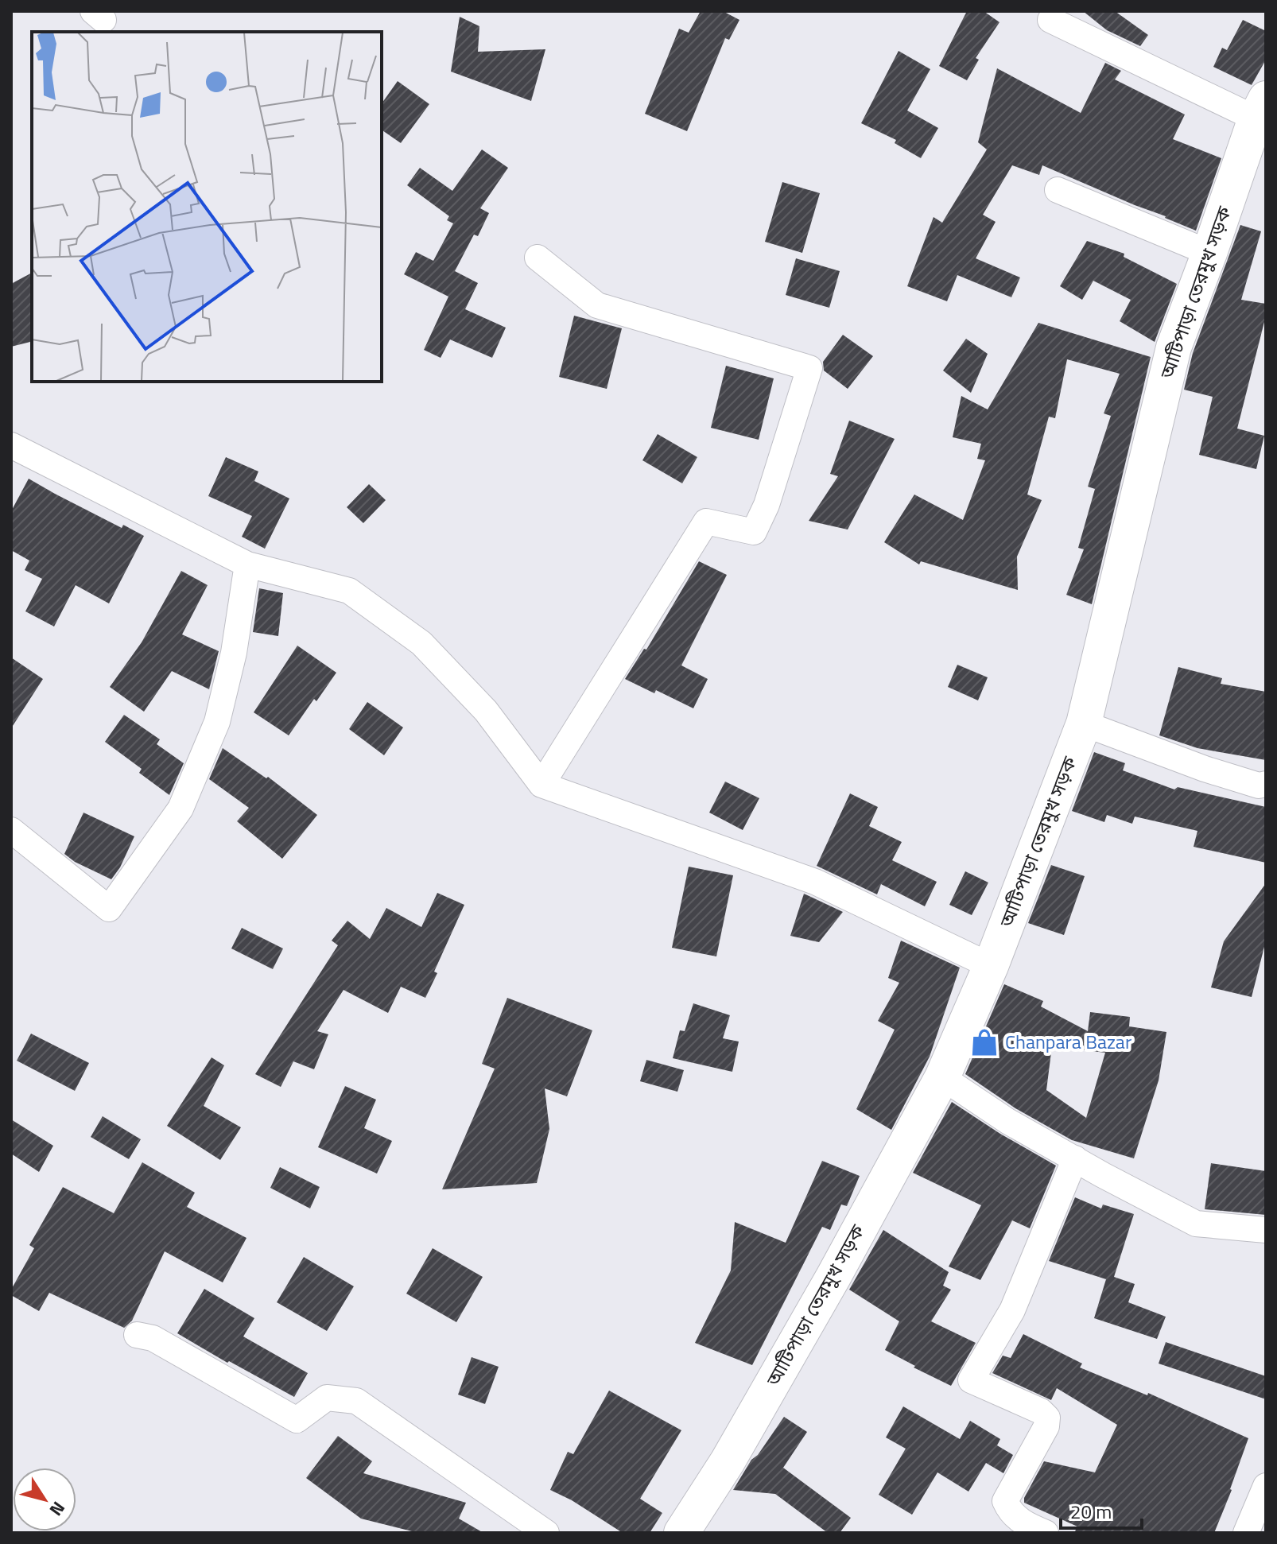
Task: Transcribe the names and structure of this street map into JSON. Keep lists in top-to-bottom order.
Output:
{
  "streets": {
    "main road": ["আটিপাড়া তেরমুখ সড়ক"]
  },
  "places": {
    "shop": ["Chanpara Bazar"]
  },
  "scale_bar": "20 m",
  "north": "bottom right"
}
